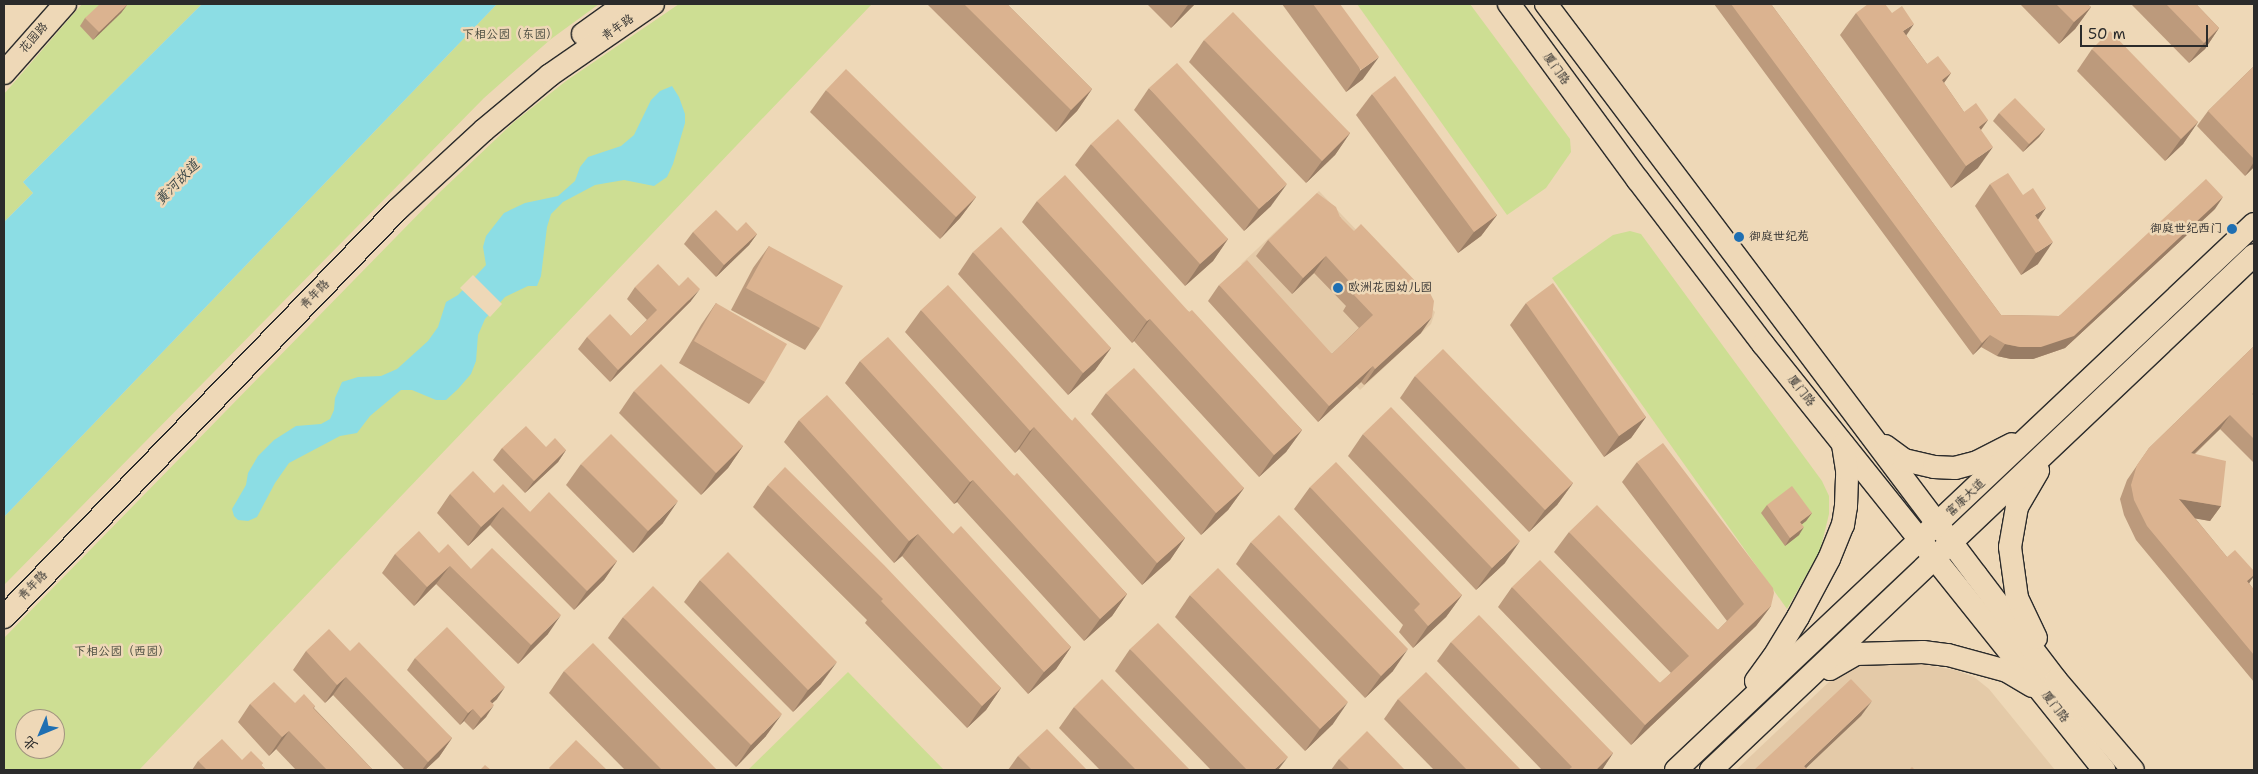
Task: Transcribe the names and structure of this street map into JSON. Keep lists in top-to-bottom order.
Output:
{
  "streets": {
    "street": [
      "青年路",
      "花园路",
      "厦门路",
      "富康大道"
    ]
  },
  "crossings": [
    ["厦门路", "富康大道"]
  ],
  "water": ["黄河故道"],
  "parks": ["下相公园（东园）", "下相公园（西园）"],
  "places": ["御庭世纪西门", "御庭世纪苑", "欧洲花园幼儿园"],
  "scale_bar": "50 m",
  "north": "bottom left"
}
